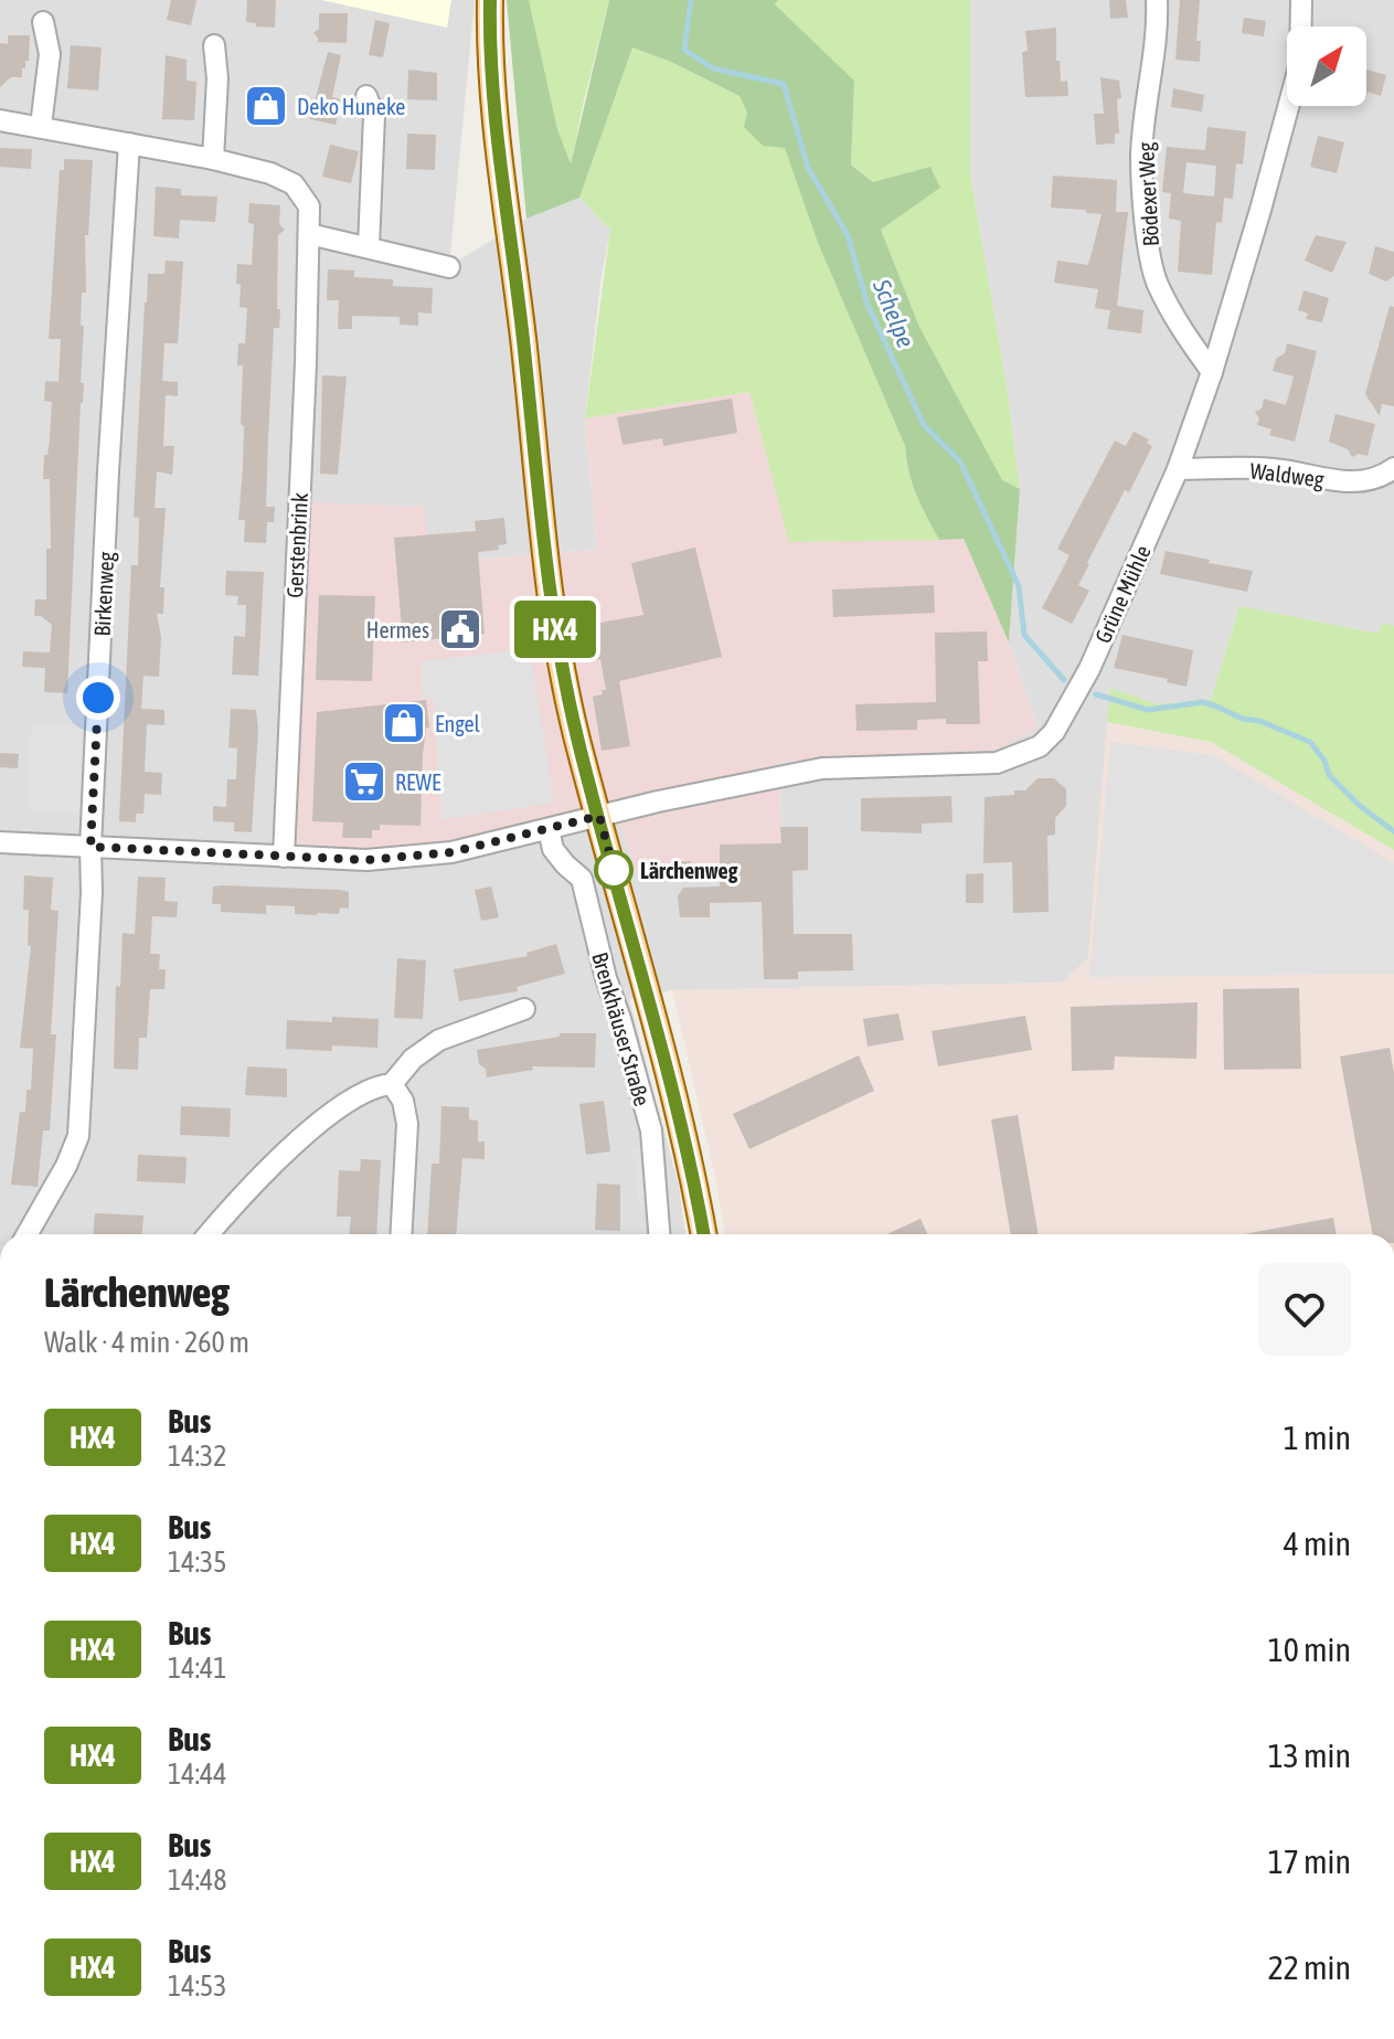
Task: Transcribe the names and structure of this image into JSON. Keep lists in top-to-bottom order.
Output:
{
  "streets": {
    "main road": ["Brenkhäuser Straße"],
    "street": [
      "Bödexer Weg",
      "Waldweg",
      "Gerstenbrink",
      "Birkenweg",
      "Grüne Mühle"
    ]
  },
  "crossings": [
    ["Bödexer Weg", "Grüne Mühle"],
    ["Waldweg", "Grüne Mühle"],
    ["Gerstenbrink", "Birkenweg"],
    ["Grüne Mühle", "Brenkhäuser Straße"]
  ],
  "water": ["Schelpe"],
  "places": {
    "shop": ["Deko Huneke", "Engel"],
    "public building": ["Hermes"],
    "supermarket": ["REWE"],
    "other": ["Lärchenweg"]
  },
  "lines": ["bus line HX4"],
  "north": "top right",
  "page": {
    "on_map": "HX4",
    "heading": ["Lärchenweg", "Walk · 4 min · 260 m"],
    "list": [
      {
        "mark": "HX4",
        "name": "Bus",
        "note": "14:32",
        "value": "1 min"
      },
      {
        "mark": "HX4",
        "name": "Bus",
        "note": "14:35",
        "value": "4 min"
      },
      {
        "mark": "HX4",
        "name": "Bus",
        "note": "14:41",
        "value": "10 min"
      },
      {
        "mark": "HX4",
        "name": "Bus",
        "note": "14:44",
        "value": "13 min"
      },
      {
        "mark": "HX4",
        "name": "Bus",
        "note": "14:48",
        "value": "17 min"
      },
      {
        "mark": "HX4",
        "name": "Bus",
        "note": "14:53",
        "value": "22 min"
      }
    ]
  }
}
